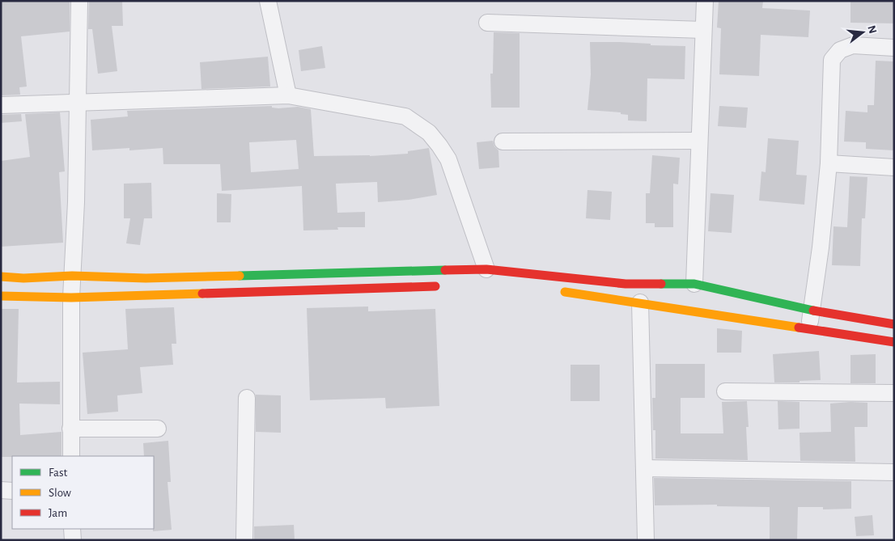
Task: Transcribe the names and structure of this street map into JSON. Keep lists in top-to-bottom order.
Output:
{
  "legend": ["Fast", "Slow", "Jam"],
  "north": "right"
}
